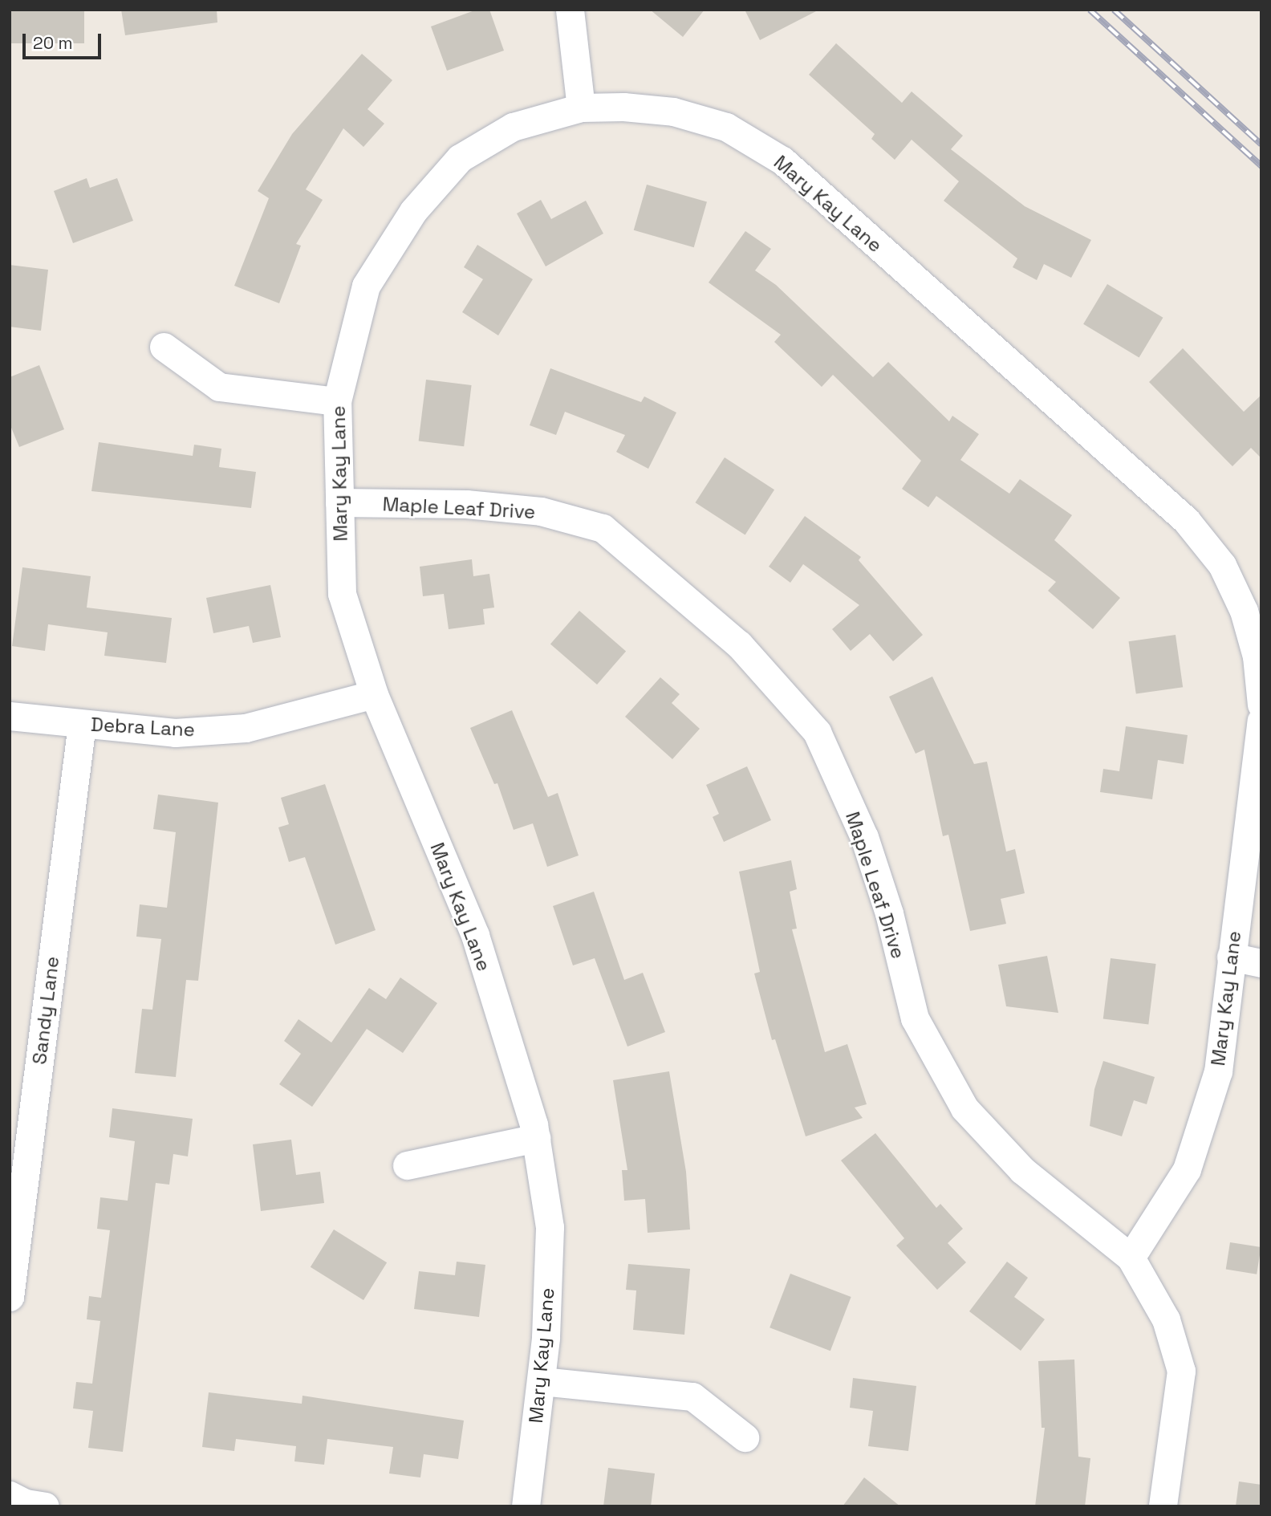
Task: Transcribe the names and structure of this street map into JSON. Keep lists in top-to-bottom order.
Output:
{
  "streets": {
    "street": [
      "Mary Kay Lane",
      "Maple Leaf Drive",
      "Debra Lane",
      "Sandy Lane"
    ]
  },
  "crossings": [
    ["Mary Kay Lane", "Maple Leaf Drive"],
    ["Mary Kay Lane", "Debra Lane"],
    ["Debra Lane", "Sandy Lane"]
  ],
  "scale_bar": "20 m"
}
